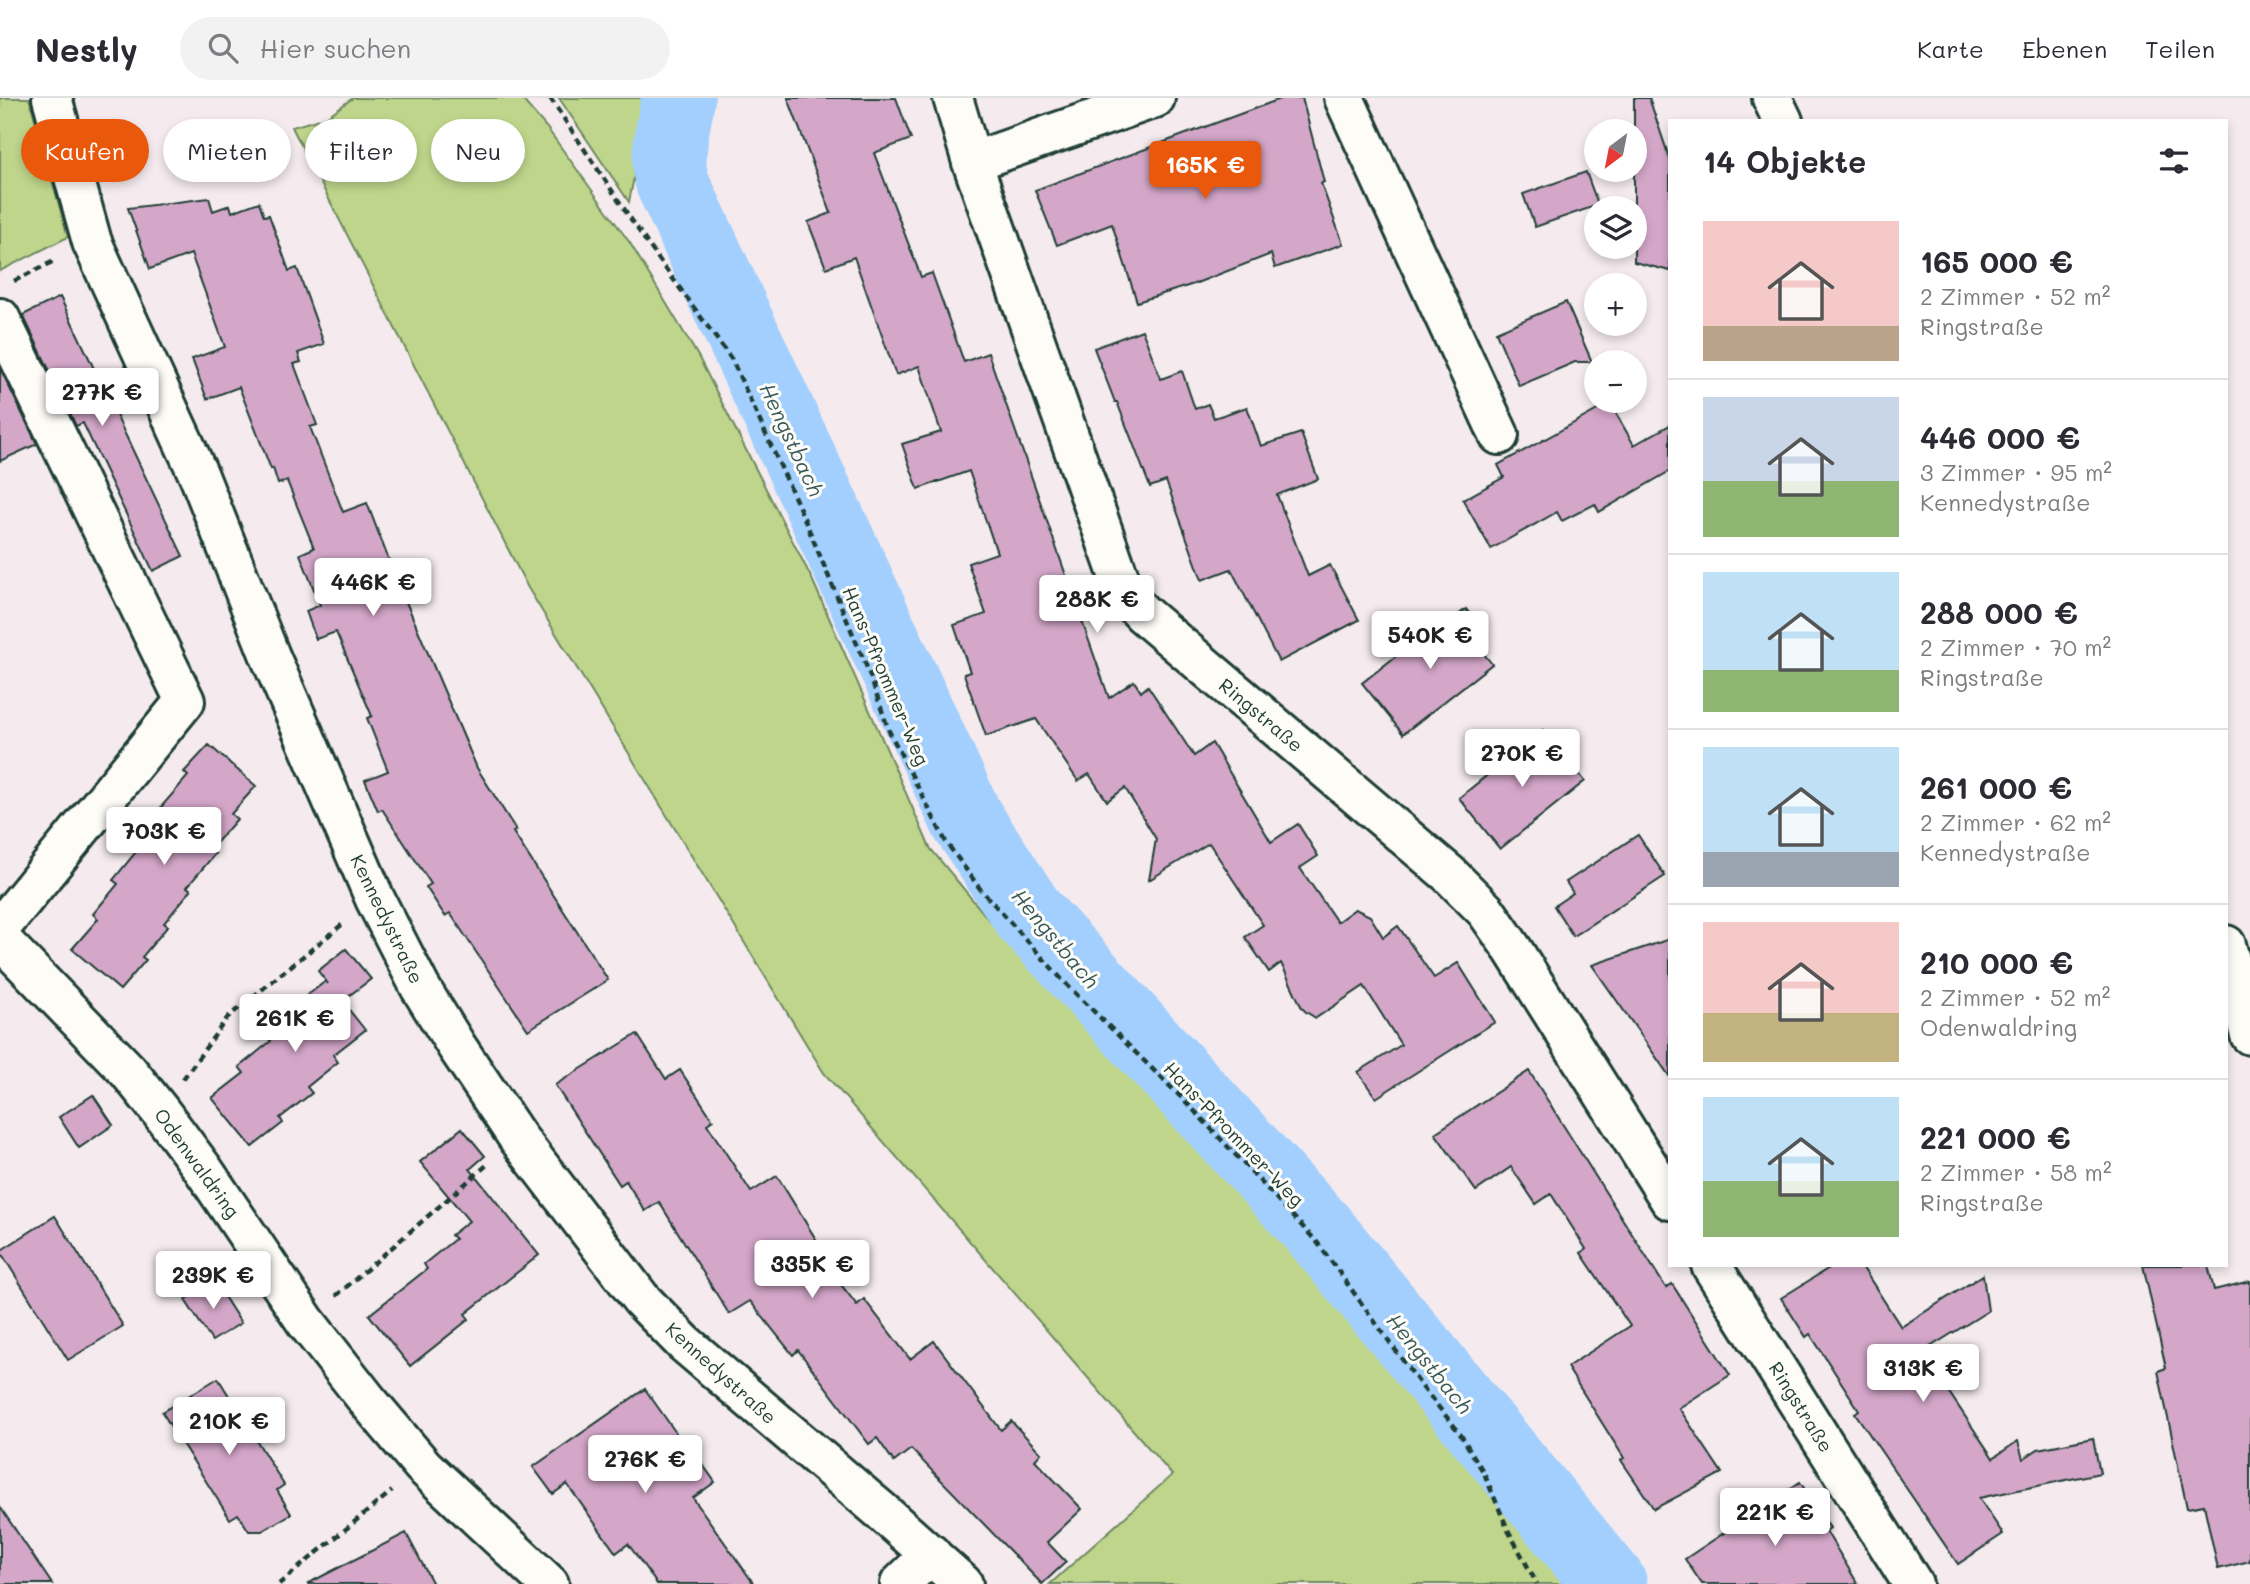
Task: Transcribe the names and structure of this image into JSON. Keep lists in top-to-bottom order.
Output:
{
  "streets": {
    "street": ["Ringstraße", "Kennedystraße", "Odenwaldring"],
    "path": ["Hans-Pfrommer-Weg"]
  },
  "water": ["Hengstbach"],
  "north": "bottom left",
  "page": {
    "header": "Nestly",
    "search": "Hier suchen",
    "nav": ["Karte", "Ebenen", "Teilen"],
    "map_buttons": ["+", "−"],
    "chip": [
      "Kaufen",
      "Mieten",
      "Filter",
      "Neu"
    ],
    "heading": "14 Objekte",
    "price": [
      "165K €",
      "277K €",
      "446K €",
      "288K €",
      "540K €",
      "270K €",
      "703K €",
      "261K €",
      "335K €",
      "239K €",
      "313K €",
      "210K €",
      "276K €",
      "221K €"
    ],
    "list": [
      {
        "name": "165 000 €",
        "note": "2 Zimmer · 52 m² · Ringstraße"
      },
      {
        "name": "446 000 €",
        "note": "3 Zimmer · 95 m² · Kennedystraße"
      },
      {
        "name": "288 000 €",
        "note": "2 Zimmer · 70 m² · Ringstraße"
      },
      {
        "name": "261 000 €",
        "note": "2 Zimmer · 62 m² · Kennedystraße"
      },
      {
        "name": "210 000 €",
        "note": "2 Zimmer · 52 m² · Odenwaldring"
      },
      {
        "name": "221 000 €",
        "note": "2 Zimmer · 58 m² · Ringstraße"
      }
    ]
  }
}
